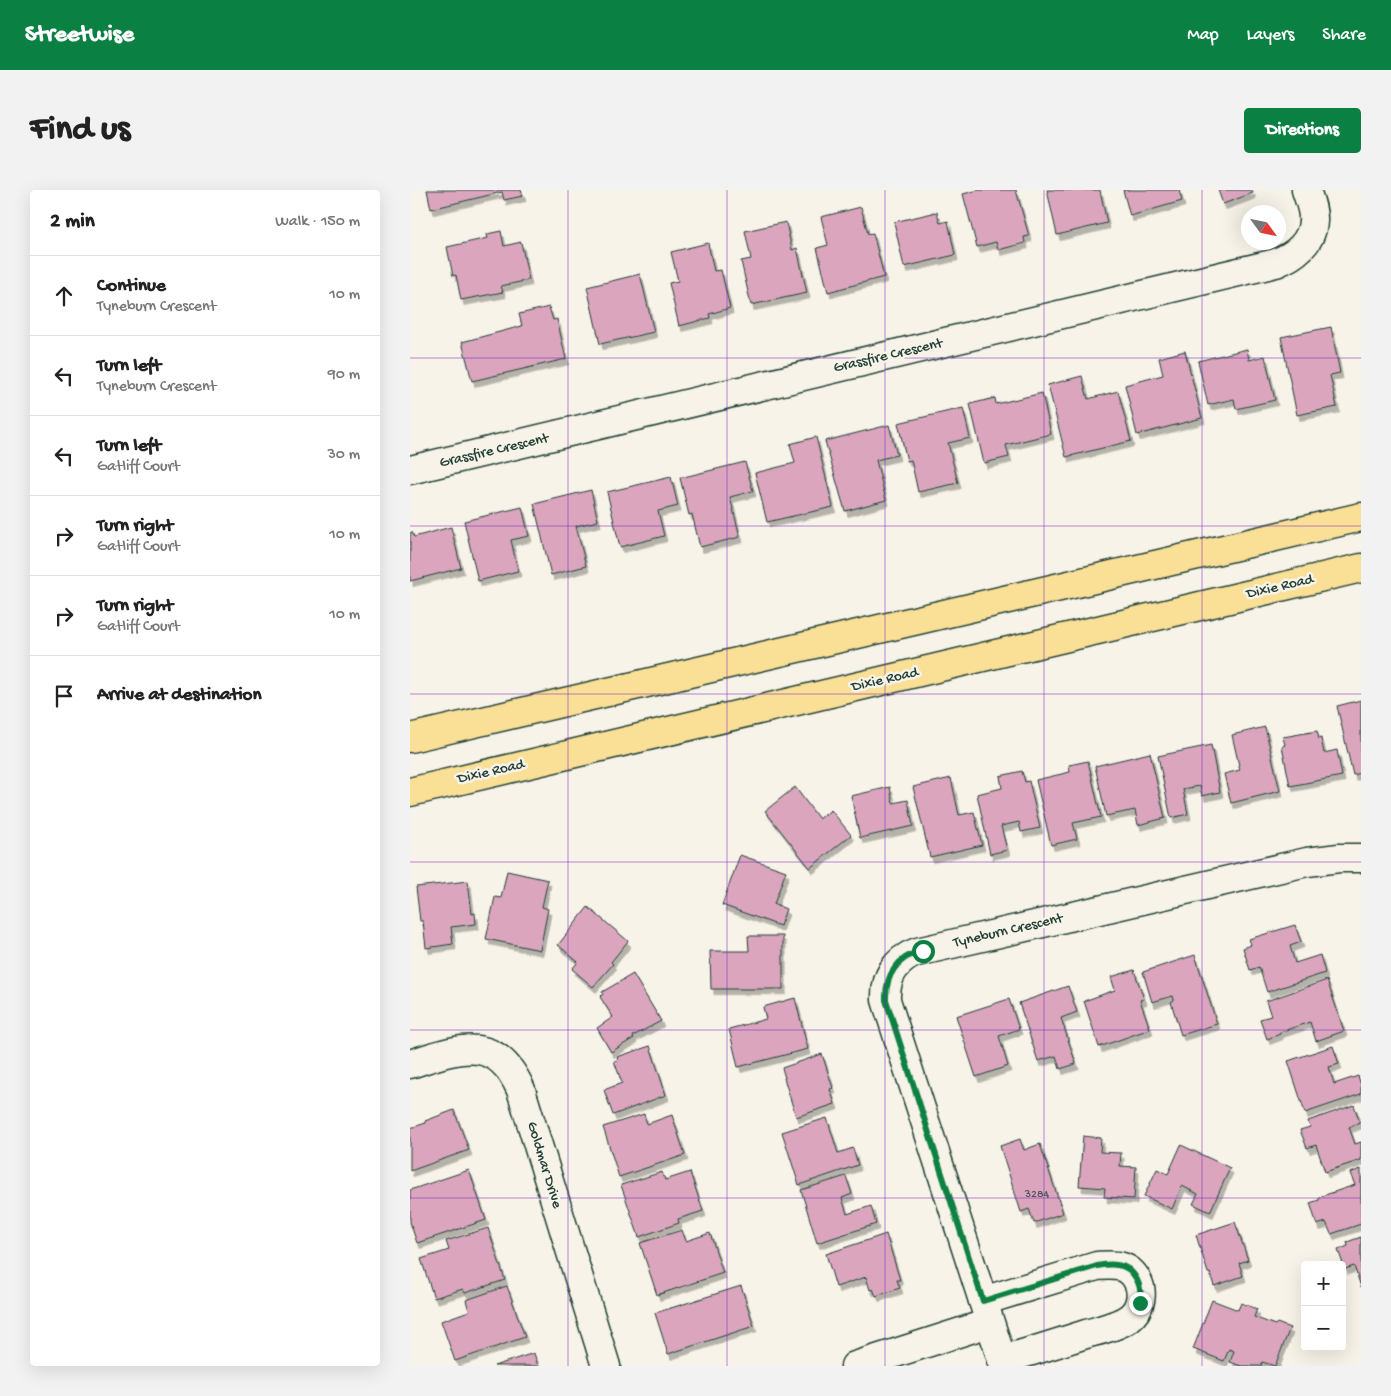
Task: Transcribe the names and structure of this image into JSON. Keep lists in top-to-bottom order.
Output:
{
  "streets": {
    "main road": ["Dixie Road"],
    "street": ["Grassfire Crescent", "Tyneburn Crescent", "Goldmar Drive"]
  },
  "house_numbers": ["3284"],
  "north": "bottom right",
  "page": {
    "header": "Streetwise",
    "nav": ["Map", "Layers", "Share"],
    "buttons": "Directions",
    "title": "Find us",
    "heading": ["2 min", "Walk · 150 m"],
    "list": [
      ["Continue", "Tyneburn Crescent", "10 m"],
      ["Turn left", "Tyneburn Crescent", "90 m"],
      ["Turn left", "Gatliff Court", "30 m"],
      ["Turn right", "Gatliff Court", "10 m"],
      ["Turn right", "Gatliff Court", "10 m"],
      "Arrive at destination"
    ],
    "map_buttons": ["+", "−"]
  }
}
